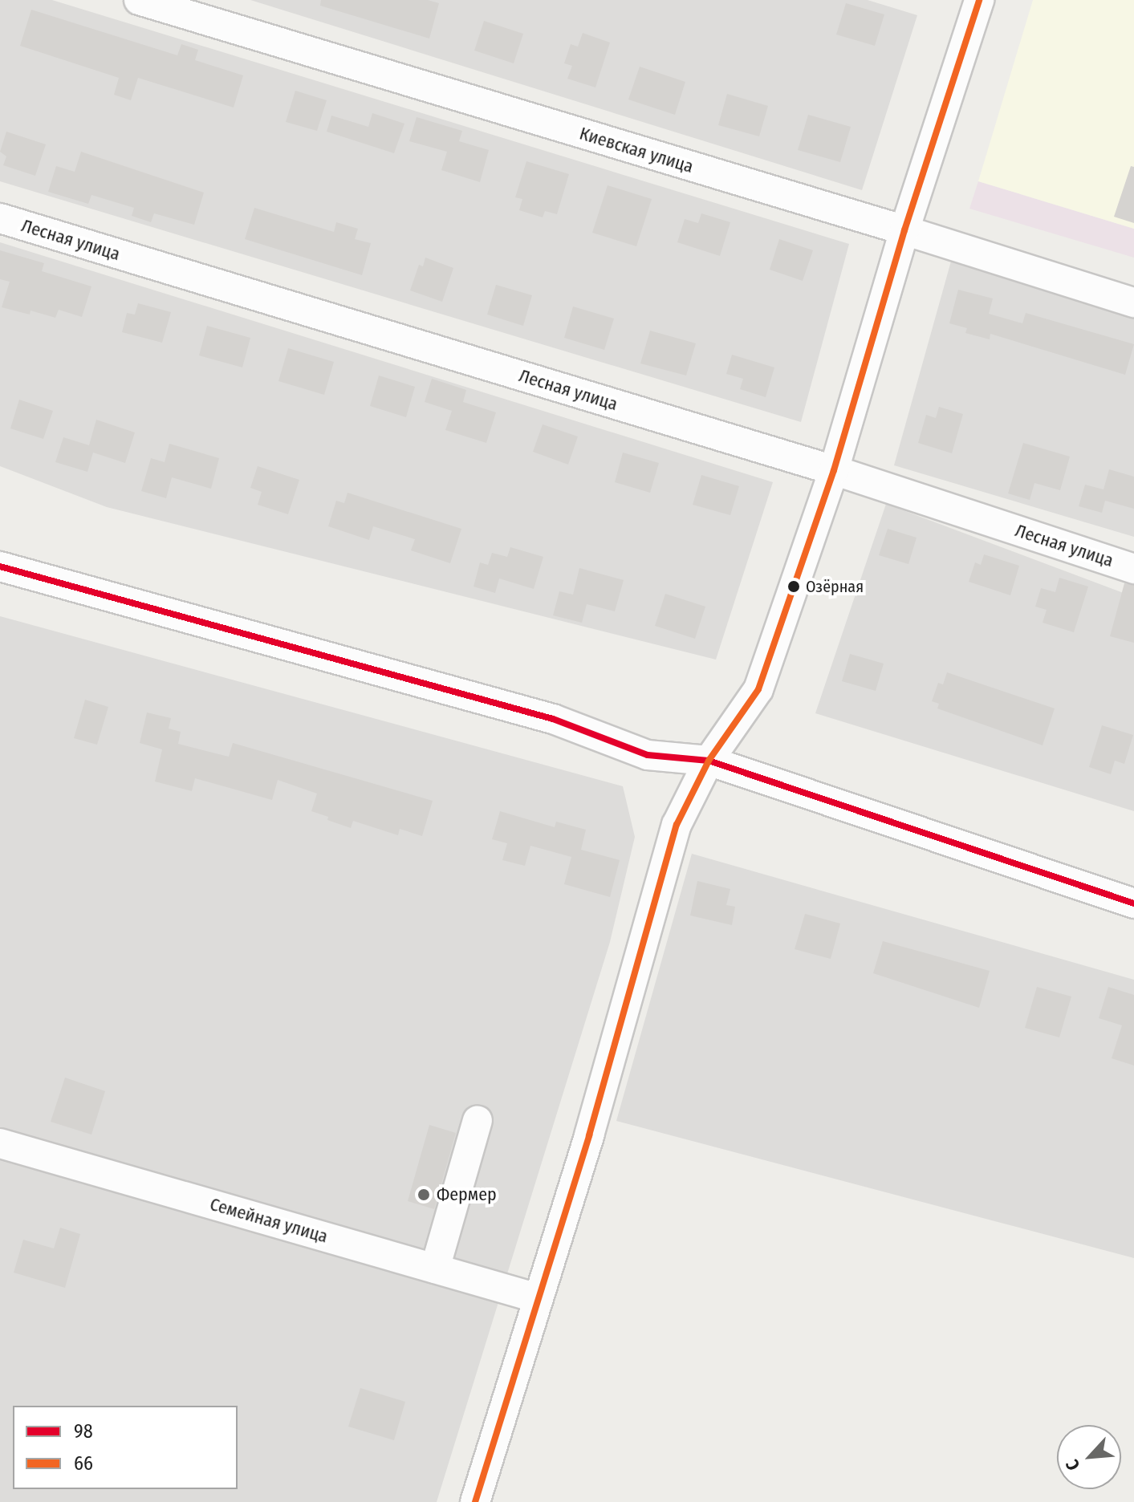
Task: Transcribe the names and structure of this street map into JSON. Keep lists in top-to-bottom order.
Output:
{
  "streets": {
    "street": ["Киевская улица", "Лесная улица", "Семейная улица"]
  },
  "places": ["Озёрная", "Фермер"],
  "lines": ["transit line 66", "transit line 98"],
  "legend": ["98", "66"],
  "north": "bottom left"
}
